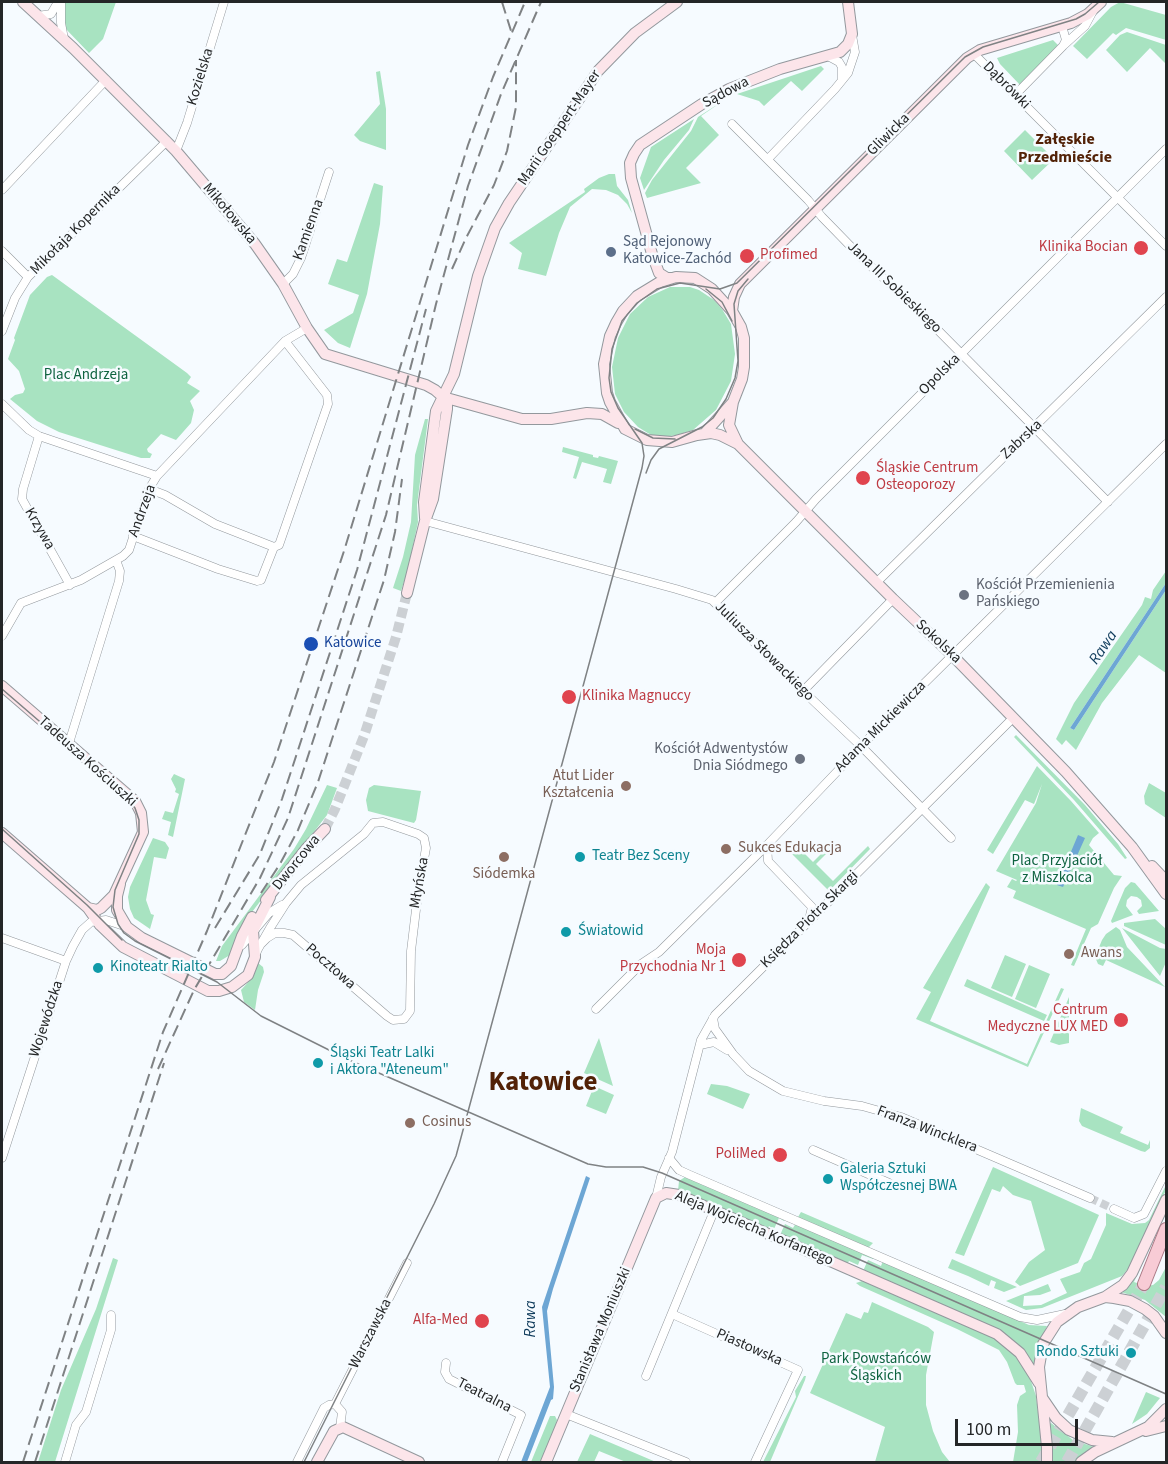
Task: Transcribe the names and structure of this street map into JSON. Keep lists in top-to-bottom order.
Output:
{
  "streets": {
    "street": [
      "Kozielska",
      "Dąbrówki",
      "Sądowa",
      "Marii Goeppert-Mayer",
      "Gliwicka",
      "Mikołowska",
      "Mikołaja Kopernika",
      "Kamienna",
      "Jana III Sobieskiego",
      "Opolska",
      "Zabrska",
      "Andrzeja",
      "Krzywa",
      "Sokolska",
      "Juliusza Słowackiego",
      "Adama Mickiewicza",
      "Tadeusza Kościuszki",
      "Dworcowa",
      "Młyńska",
      "Księdza Piotra Skargi",
      "Pocztowa",
      "Wojewódzka",
      "Franza Wincklera",
      "Aleja Wojciecha Korfantego",
      "Stanisława Moniuszki",
      "Warszawska",
      "Piastowska",
      "Teatralna"
    ]
  },
  "crossings": [
    ["Kozielska", "Mikołowska"],
    ["Dąbrówki", "Gliwicka"],
    ["Dąbrówki", "Opolska"],
    ["Sądowa", "Gliwicka"],
    ["Sądowa", "Mikołowska"],
    ["Sądowa", "Sokolska"],
    ["Marii Goeppert-Mayer", "Mikołowska"],
    ["Gliwicka", "Mikołowska"],
    ["Gliwicka", "Jana III Sobieskiego"],
    ["Gliwicka", "Sokolska"],
    ["Mikołowska", "Mikołaja Kopernika"],
    ["Mikołowska", "Kamienna"],
    ["Mikołowska", "Andrzeja"],
    ["Mikołowska", "Sokolska"],
    ["Jana III Sobieskiego", "Opolska"],
    ["Jana III Sobieskiego", "Zabrska"],
    ["Jana III Sobieskiego", "Adama Mickiewicza"],
    ["Opolska", "Sokolska"],
    ["Opolska", "Juliusza Słowackiego"],
    ["Zabrska", "Sokolska"],
    ["Sokolska", "Adama Mickiewicza"],
    ["Sokolska", "Księdza Piotra Skargi"],
    ["Juliusza Słowackiego", "Adama Mickiewicza"],
    ["Juliusza Słowackiego", "Księdza Piotra Skargi"],
    ["Tadeusza Kościuszki", "Dworcowa"],
    ["Dworcowa", "Młyńska"],
    ["Dworcowa", "Pocztowa"],
    ["Dworcowa", "Wojewódzka"],
    ["Młyńska", "Pocztowa"],
    ["Księdza Piotra Skargi", "Franza Wincklera"],
    ["Księdza Piotra Skargi", "Aleja Wojciecha Korfantego"],
    ["Aleja Wojciecha Korfantego", "Stanisława Moniuszki"]
  ],
  "districts": ["Załęskie Przedmieście", "Katowice"],
  "water": ["Rawa"],
  "parks": ["Plac Andrzeja", "Plac Przyjaciół z Miszkolca", "Park Powstańców Śląskich"],
  "places": [
    "Klinika Bocian",
    "Sąd Rejonowy Katowice-Zachód",
    "Profimed",
    "Śląskie Centrum Osteoporozy",
    "Kościół Przemienienia Pańskiego",
    "Katowice",
    "Klinika Magnuccy",
    "Kościół Adwentystów Dnia Siódmego",
    "Atut Lider Kształcenia",
    "Sukces Edukacja",
    "Siódemka",
    "Teatr Bez Sceny",
    "Światowid",
    "Awans",
    "Moja Przychodnia Nr 1",
    "Kinoteatr Rialto",
    "Centrum Medyczne LUX MED",
    "Śląski Teatr Lalki i Aktora \"Ateneum\"",
    "Cosinus",
    "PoliMed",
    "Galeria Sztuki Współczesnej BWA",
    "Alfa-Med",
    "Rondo Sztuki"
  ],
  "scale_bar": "100 m"
}
